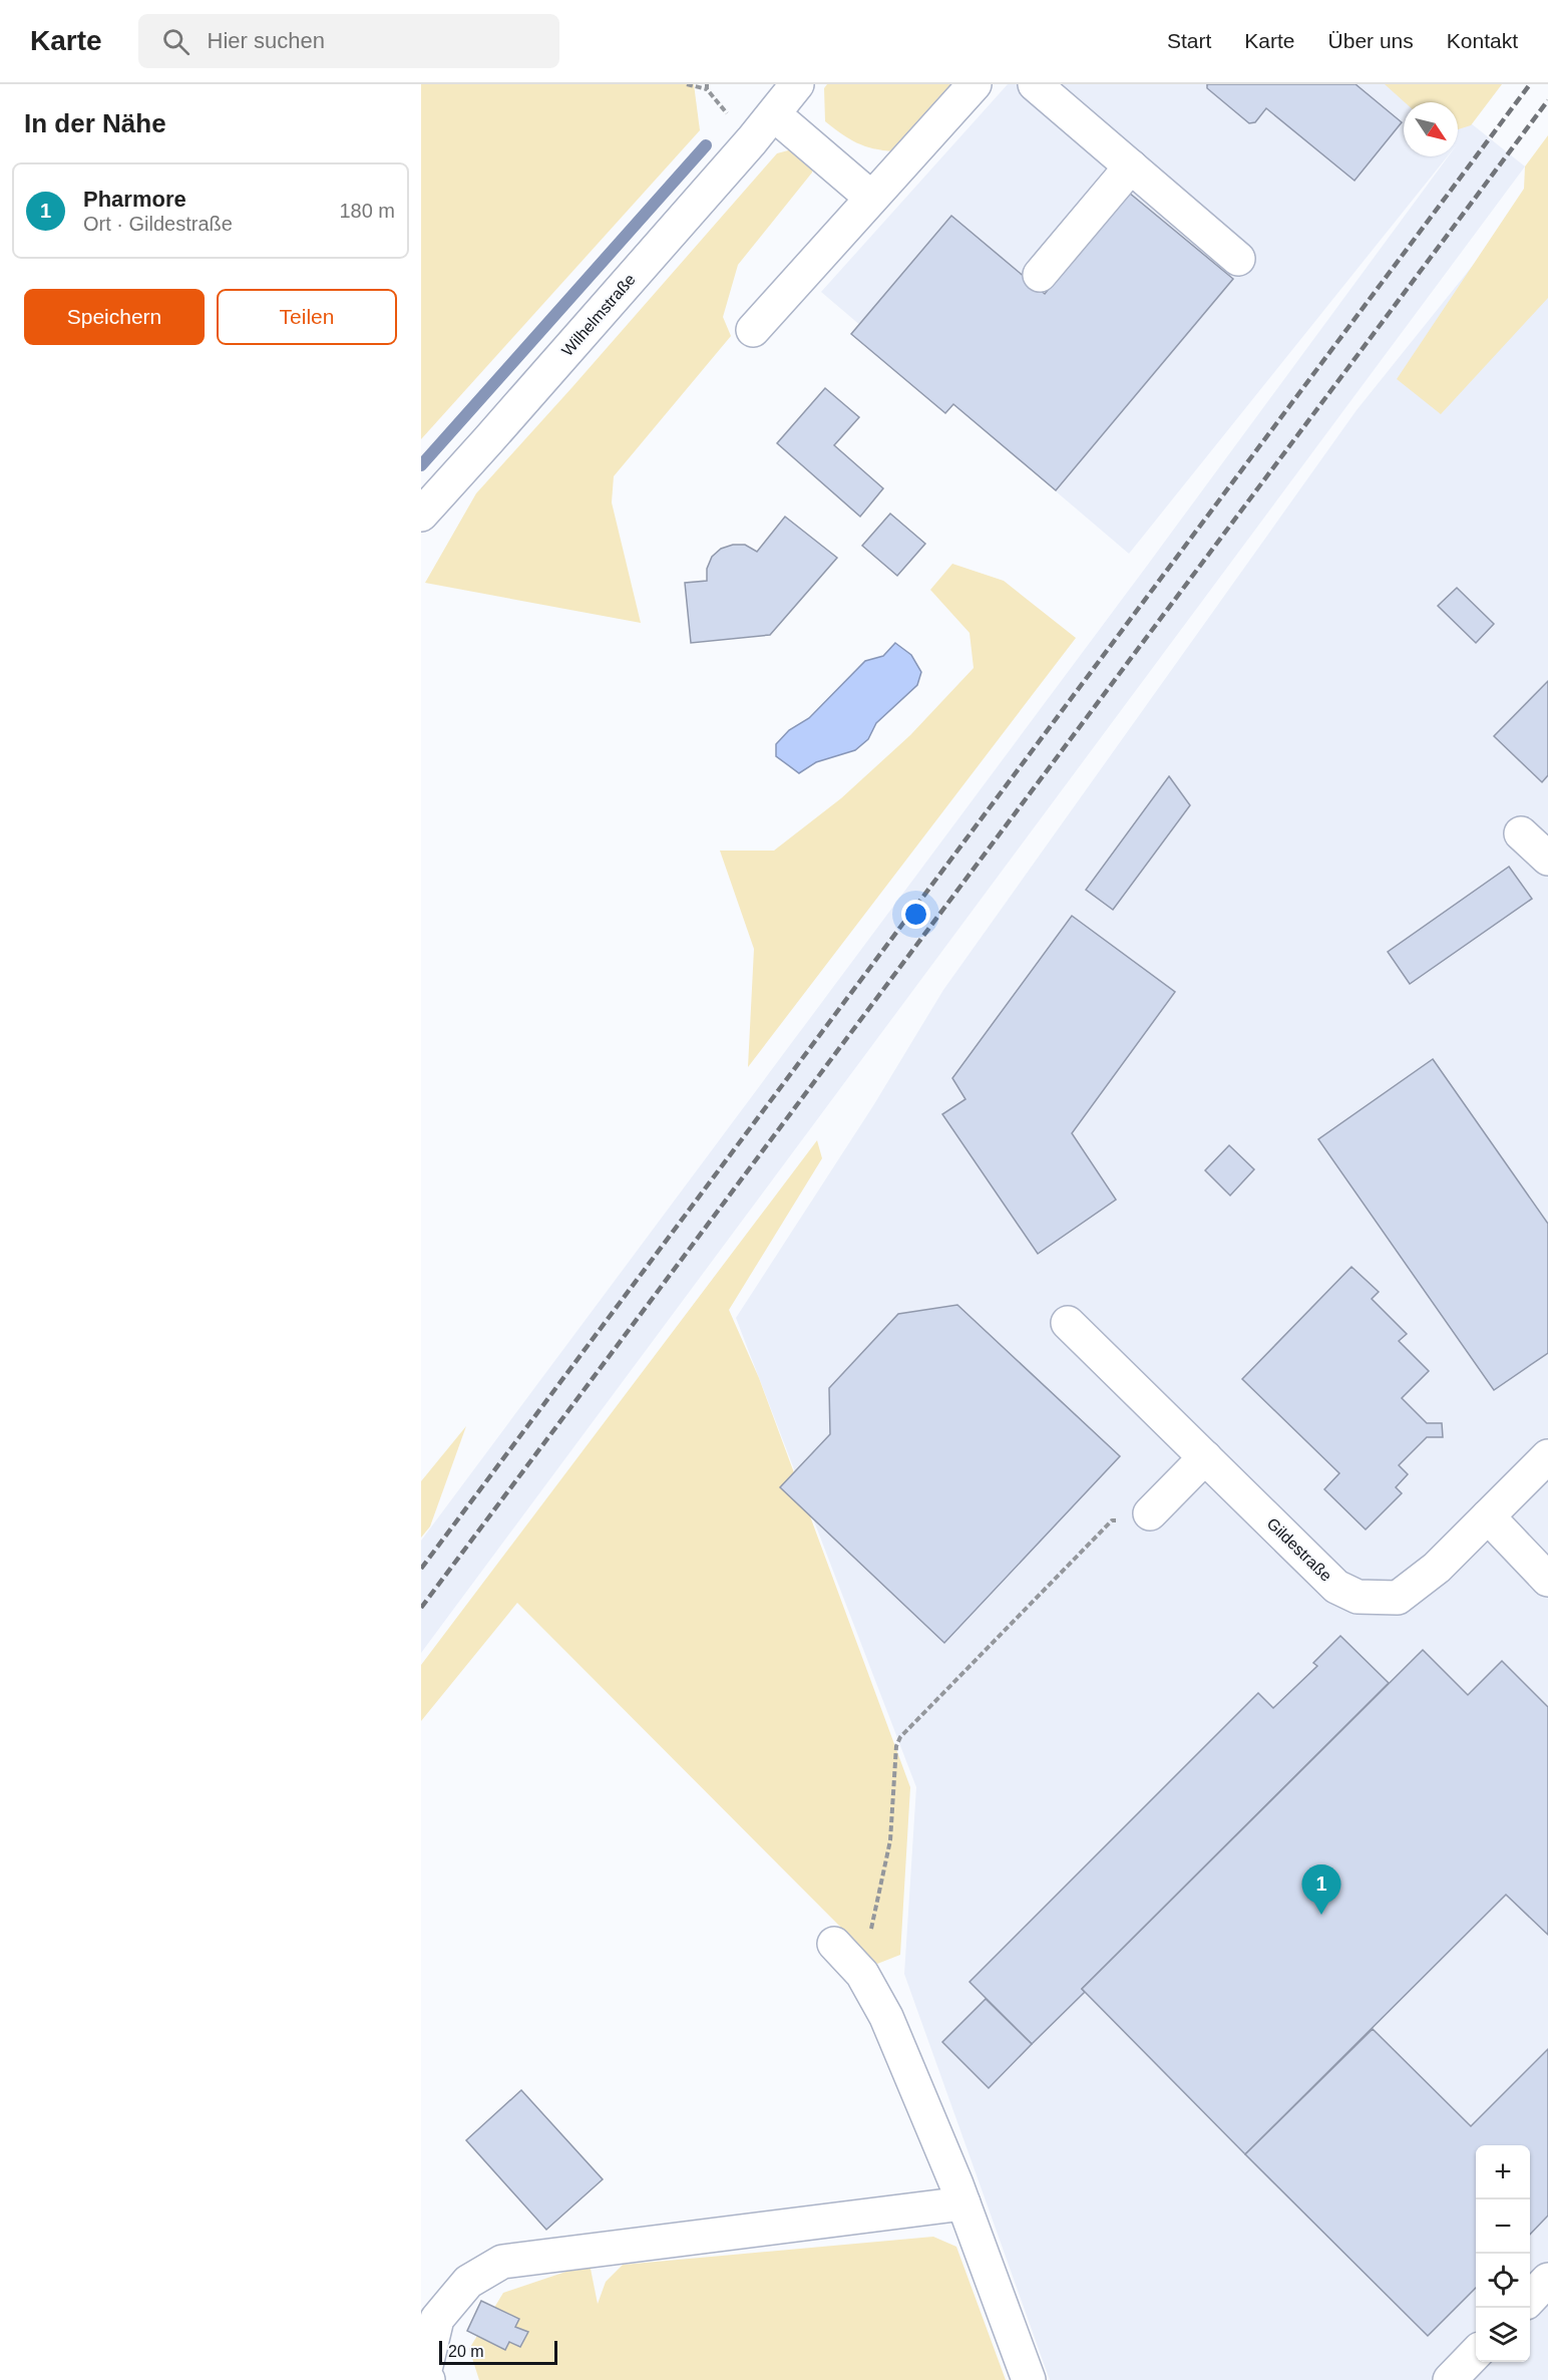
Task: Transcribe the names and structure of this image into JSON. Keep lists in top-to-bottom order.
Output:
{
  "streets": {
    "street": ["Wilhelmstraße", "Gildestraße"]
  },
  "scale_bar": "20 m",
  "north": "bottom right",
  "page": {
    "header": "Karte",
    "search": "Hier suchen",
    "nav": [
      "Start",
      "Karte",
      "Über uns",
      "Kontakt"
    ],
    "heading": "In der Nähe",
    "list": [
      {
        "mark": "1",
        "name": "Pharmore",
        "note": "Ort · Gildestraße",
        "value": "180 m"
      }
    ],
    "buttons": ["Speichern", "Teilen"],
    "pins": "1",
    "map_buttons": ["+", "−"],
    "scale": "20 m"
  }
}
